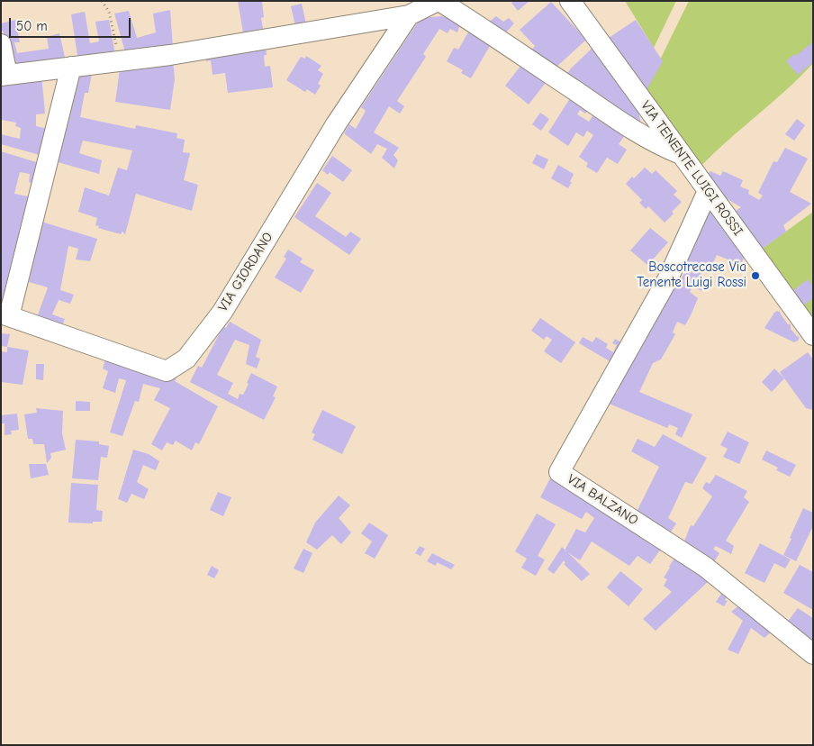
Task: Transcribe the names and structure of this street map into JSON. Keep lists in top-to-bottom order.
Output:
{
  "streets": {
    "street": ["VIA TENENTE LUIGI ROSSI", "VIA GIORDANO", "VIA BALZANO"]
  },
  "crossings": [
    ["VIA TENENTE LUIGI ROSSI", "VIA BALZANO"]
  ],
  "places": ["Boscotrecase Via Tenente Luigi Rossi"],
  "scale_bar": "50 m"
}
